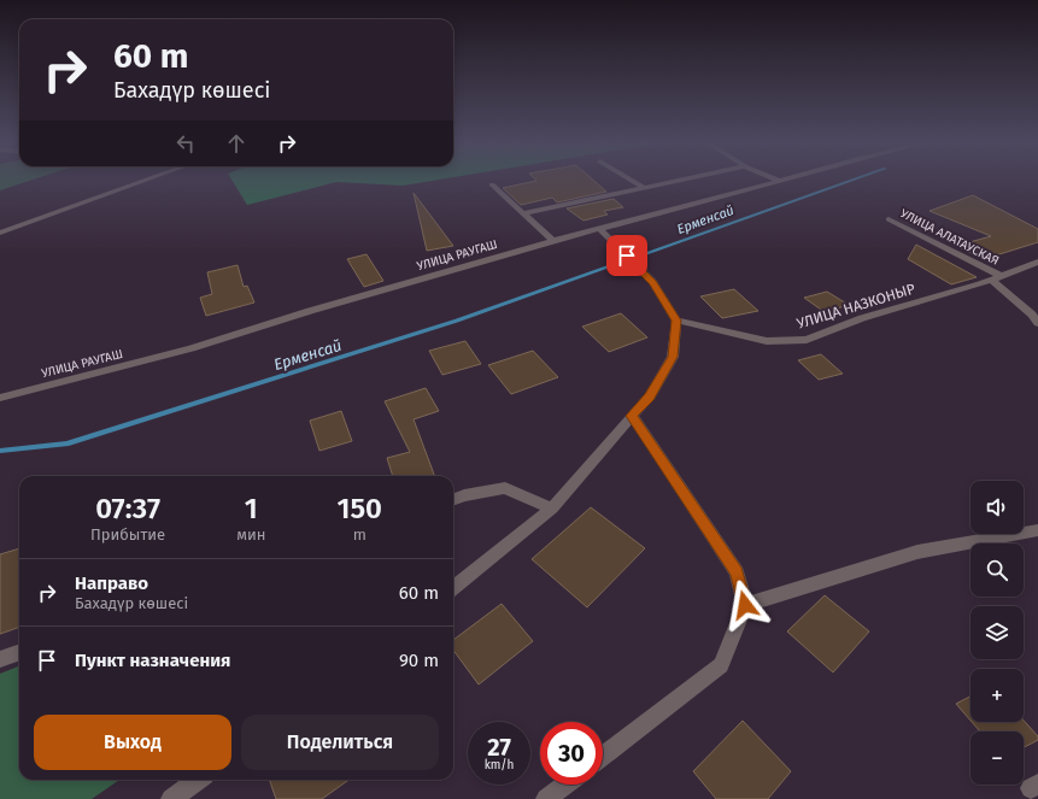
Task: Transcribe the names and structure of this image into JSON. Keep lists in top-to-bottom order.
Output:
{
  "streets": {
    "street": ["УЛИЦА АЛАТАУСКАЯ", "УЛИЦА РАУГАШ", "УЛИЦА НАЗКОНЫР"]
  },
  "crossings": [
    ["УЛИЦА АЛАТАУСКАЯ", "УЛИЦА НАЗКОНЫР"]
  ],
  "water": ["Ерменсай"],
  "page": {
    "turn": ["60 m", "Бахадүр көшесі"],
    "eta": [
      "07:37",
      "Прибытие",
      "1",
      "мин",
      "150",
      "m"
    ],
    "map_buttons": ["+", "−"],
    "list": [
      {
        "name": "Направо",
        "note": "Бахадүр көшесі",
        "value": "60 m"
      },
      {
        "name": "Пункт назначения",
        "value": "90 m"
      }
    ],
    "buttons": ["Выход", "Поделиться"],
    "speed": "27 km/h",
    "limit": "30"
  }
}
